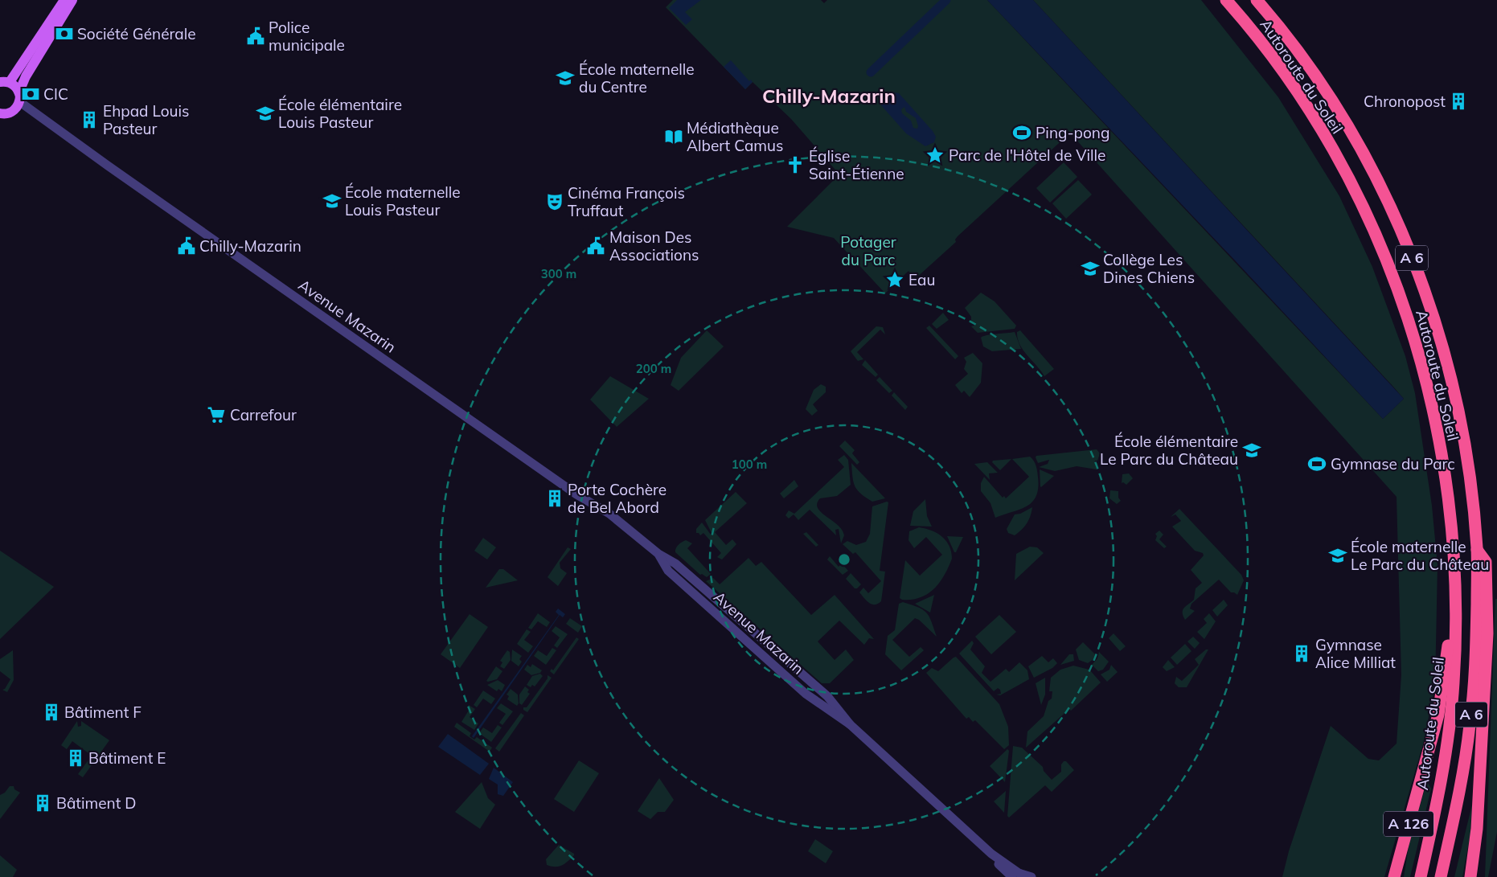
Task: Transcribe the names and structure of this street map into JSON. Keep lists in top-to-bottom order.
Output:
{
  "streets": {
    "highway": ["Autoroute du Soleil", "A 6", "A 126"],
    "street": ["Avenue Mazarin"]
  },
  "crossings": [
    ["Autoroute du Soleil", "A 126"]
  ],
  "districts": ["Chilly-Mazarin"],
  "parks": ["Potager du Parc"],
  "places": {
    "bank": ["Société Générale", "CIC"],
    "public building": ["Police municipale", "Chilly-Mazarin", "Maison Des Associations"],
    "school or university": [
      "École maternelle du Centre",
      "École élémentaire Louis Pasteur",
      "École maternelle Louis Pasteur",
      "Collège Les Dines Chiens",
      "École élémentaire Le Parc du Château",
      "École maternelle Le Parc du Château"
    ],
    "building": [
      "Chronopost",
      "Ehpad Louis Pasteur",
      "Porte Cochère de Bel Abord",
      "Gymnase Alice Milliat",
      "Bâtiment F",
      "Bâtiment E",
      "Bâtiment D"
    ],
    "sports": ["Ping-pong", "Gymnase du Parc"],
    "library": ["Médiathèque Albert Camus"],
    "place": ["Parc de l'Hôtel de Ville", "Eau"],
    "church": ["Église Saint-Étienne"],
    "theatre": ["Cinéma François Truffaut"],
    "supermarket": ["Carrefour"]
  },
  "rings": ["300 m", "200 m", "100 m"]
}
